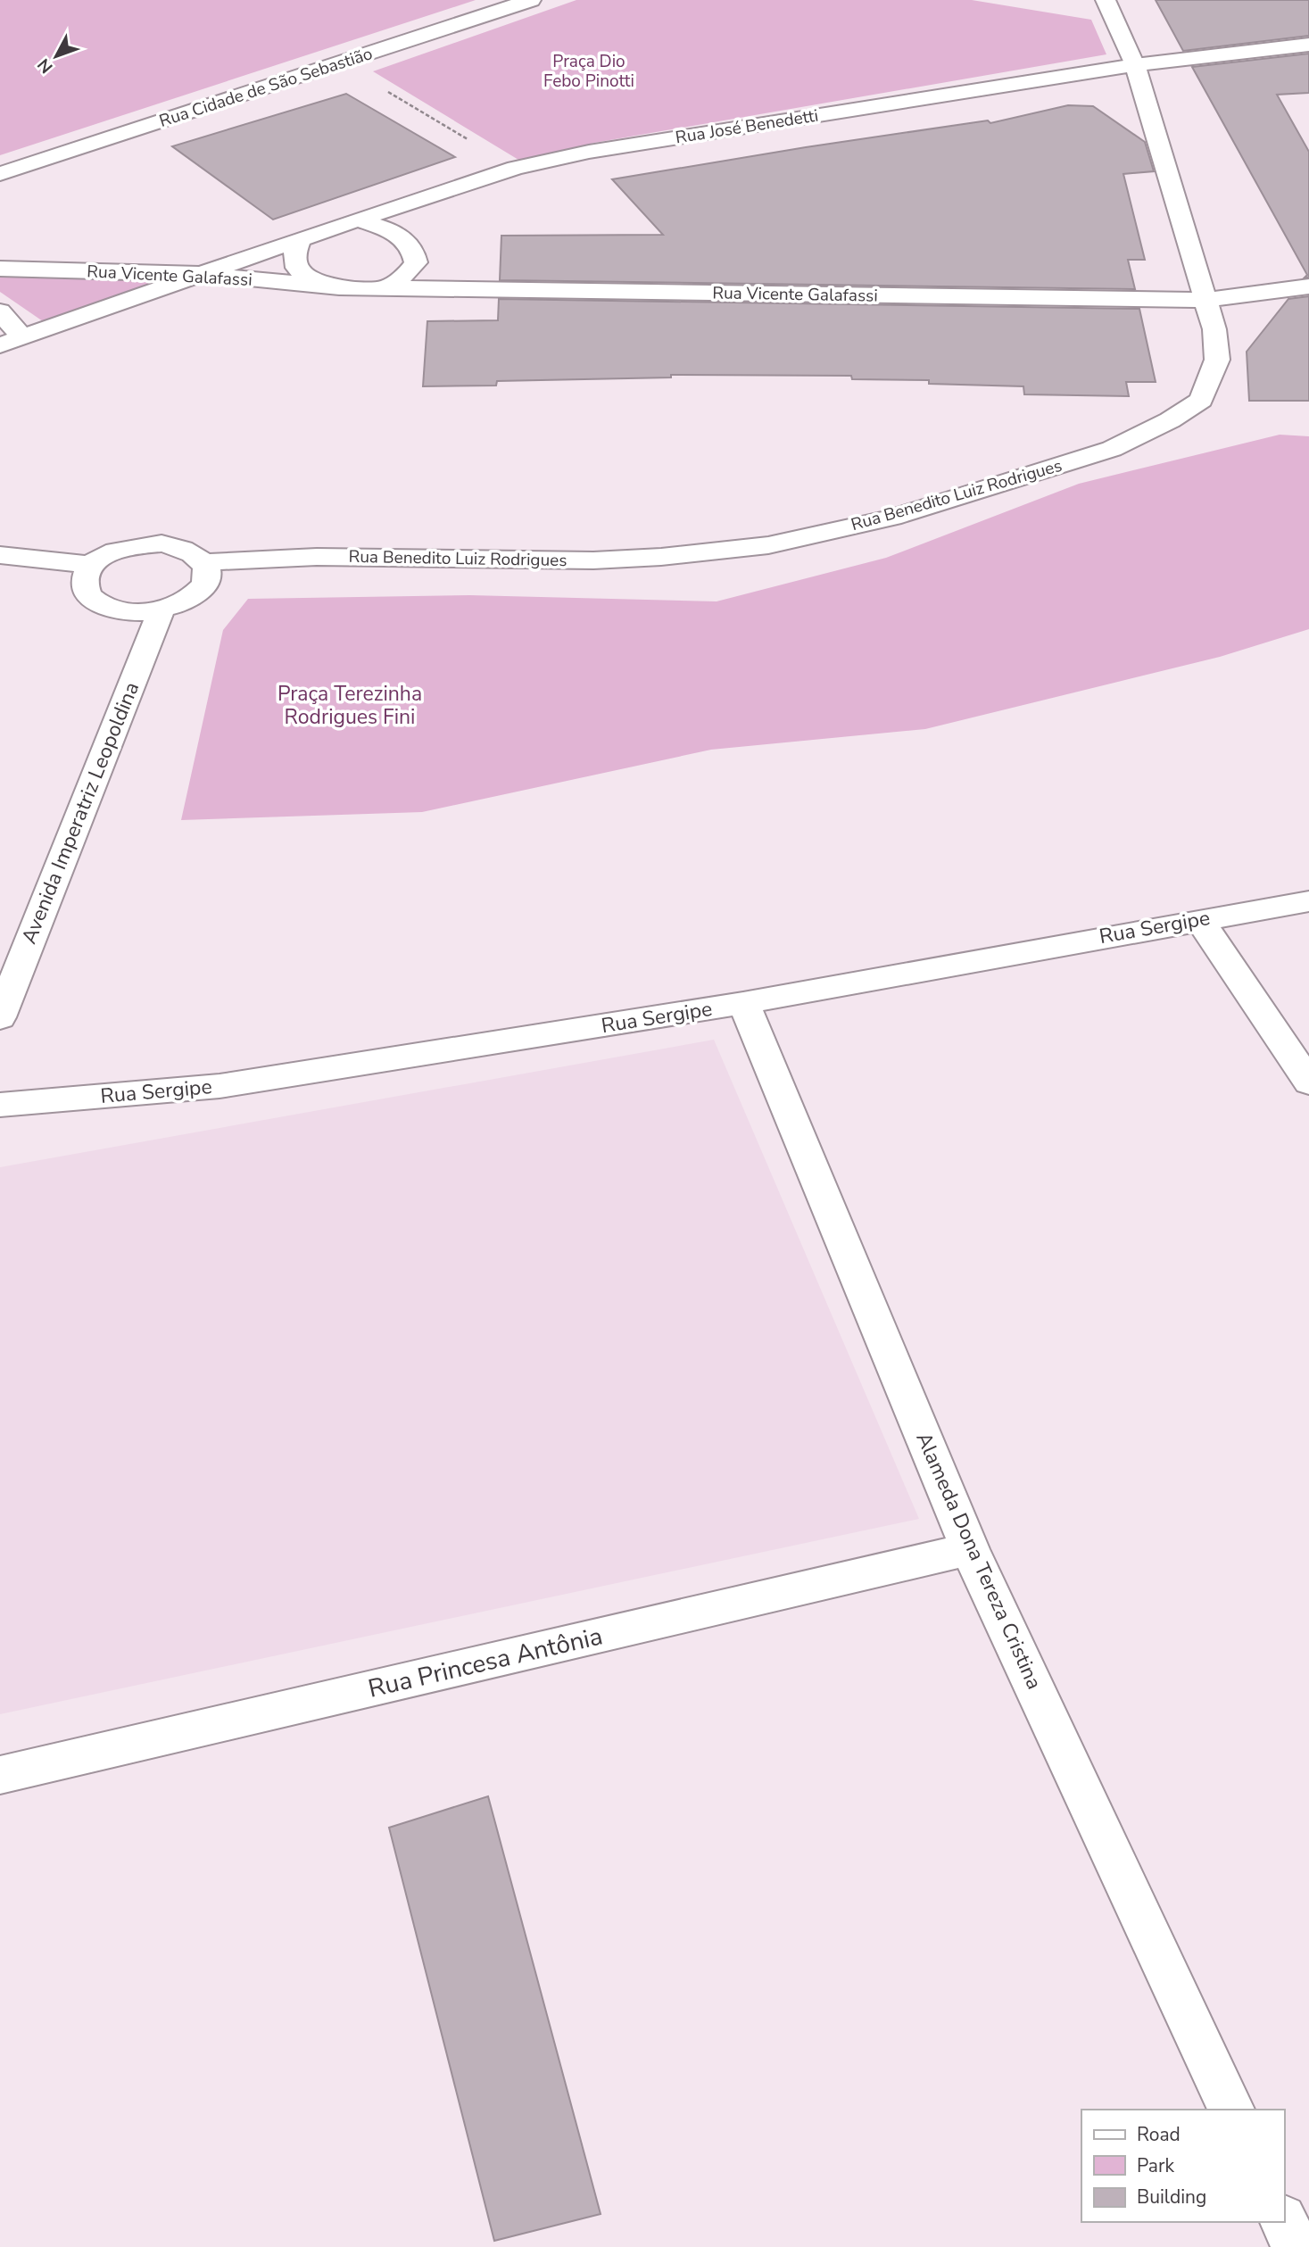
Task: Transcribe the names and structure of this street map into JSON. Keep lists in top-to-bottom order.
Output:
{
  "streets": {
    "street": [
      "Rua Cidade de São Sebastião",
      "Rua José Benedetti",
      "Rua Vicente Galafassi",
      "Rua Benedito Luiz Rodrigues",
      "Avenida Imperatriz Leopoldina",
      "Rua Sergipe",
      "Alameda Dona Tereza Cristina",
      "Rua Princesa Antônia"
    ]
  },
  "crossings": [
    ["Rua José Benedetti", "Rua Vicente Galafassi"],
    ["Rua José Benedetti", "Rua Benedito Luiz Rodrigues"],
    ["Rua Vicente Galafassi", "Rua Benedito Luiz Rodrigues"],
    ["Rua Sergipe", "Alameda Dona Tereza Cristina"],
    ["Alameda Dona Tereza Cristina", "Rua Princesa Antônia"]
  ],
  "parks": ["Praça Dio Febo Pinotti", "Praça Terezinha Rodrigues Fini"],
  "legend": ["Road", "Park", "Building"],
  "north": "bottom left"
}
